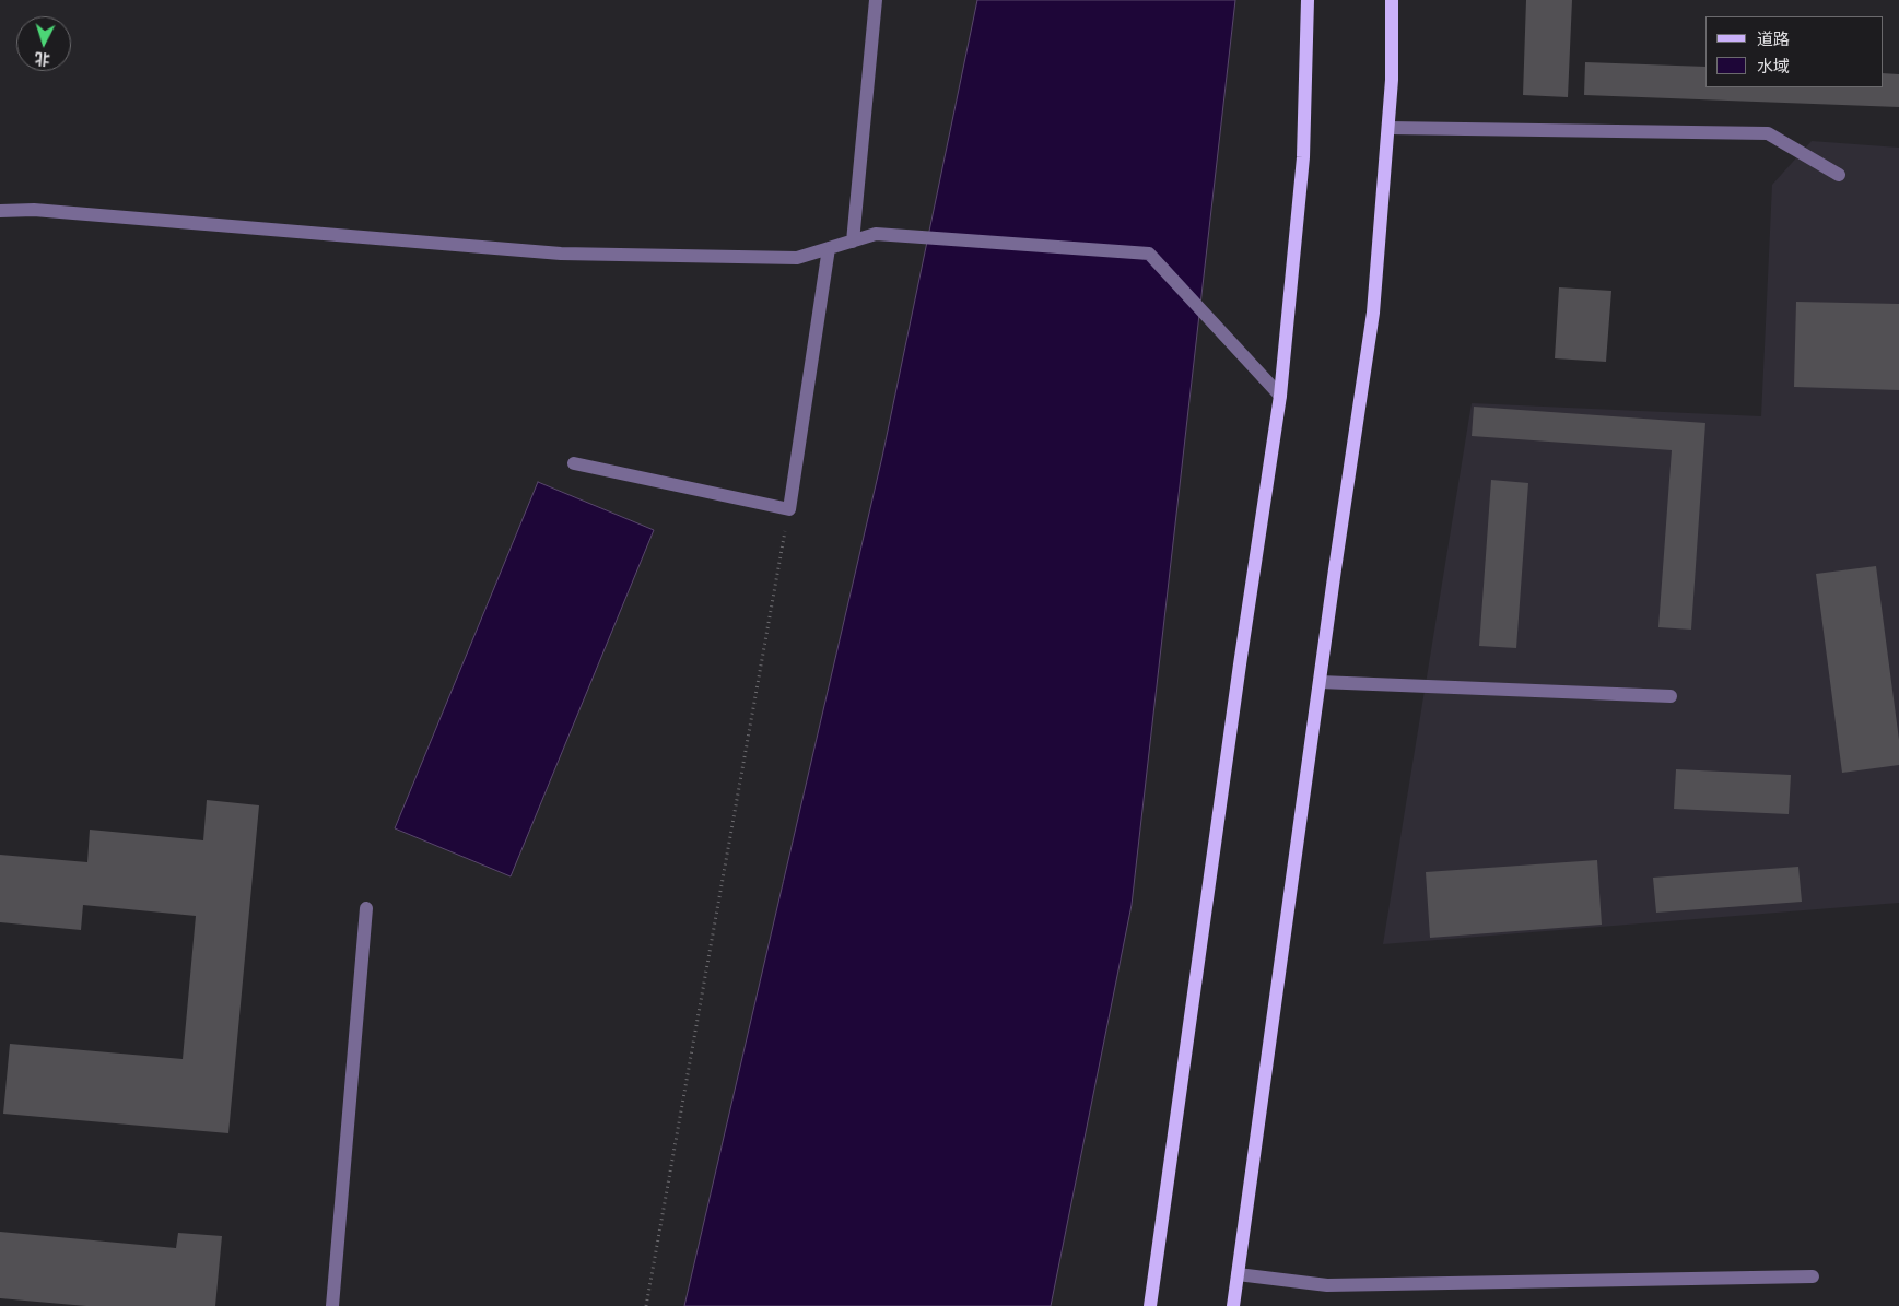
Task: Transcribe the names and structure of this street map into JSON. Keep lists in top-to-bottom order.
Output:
{
  "legend": ["道路", "水域"],
  "north": "bottom"
}
